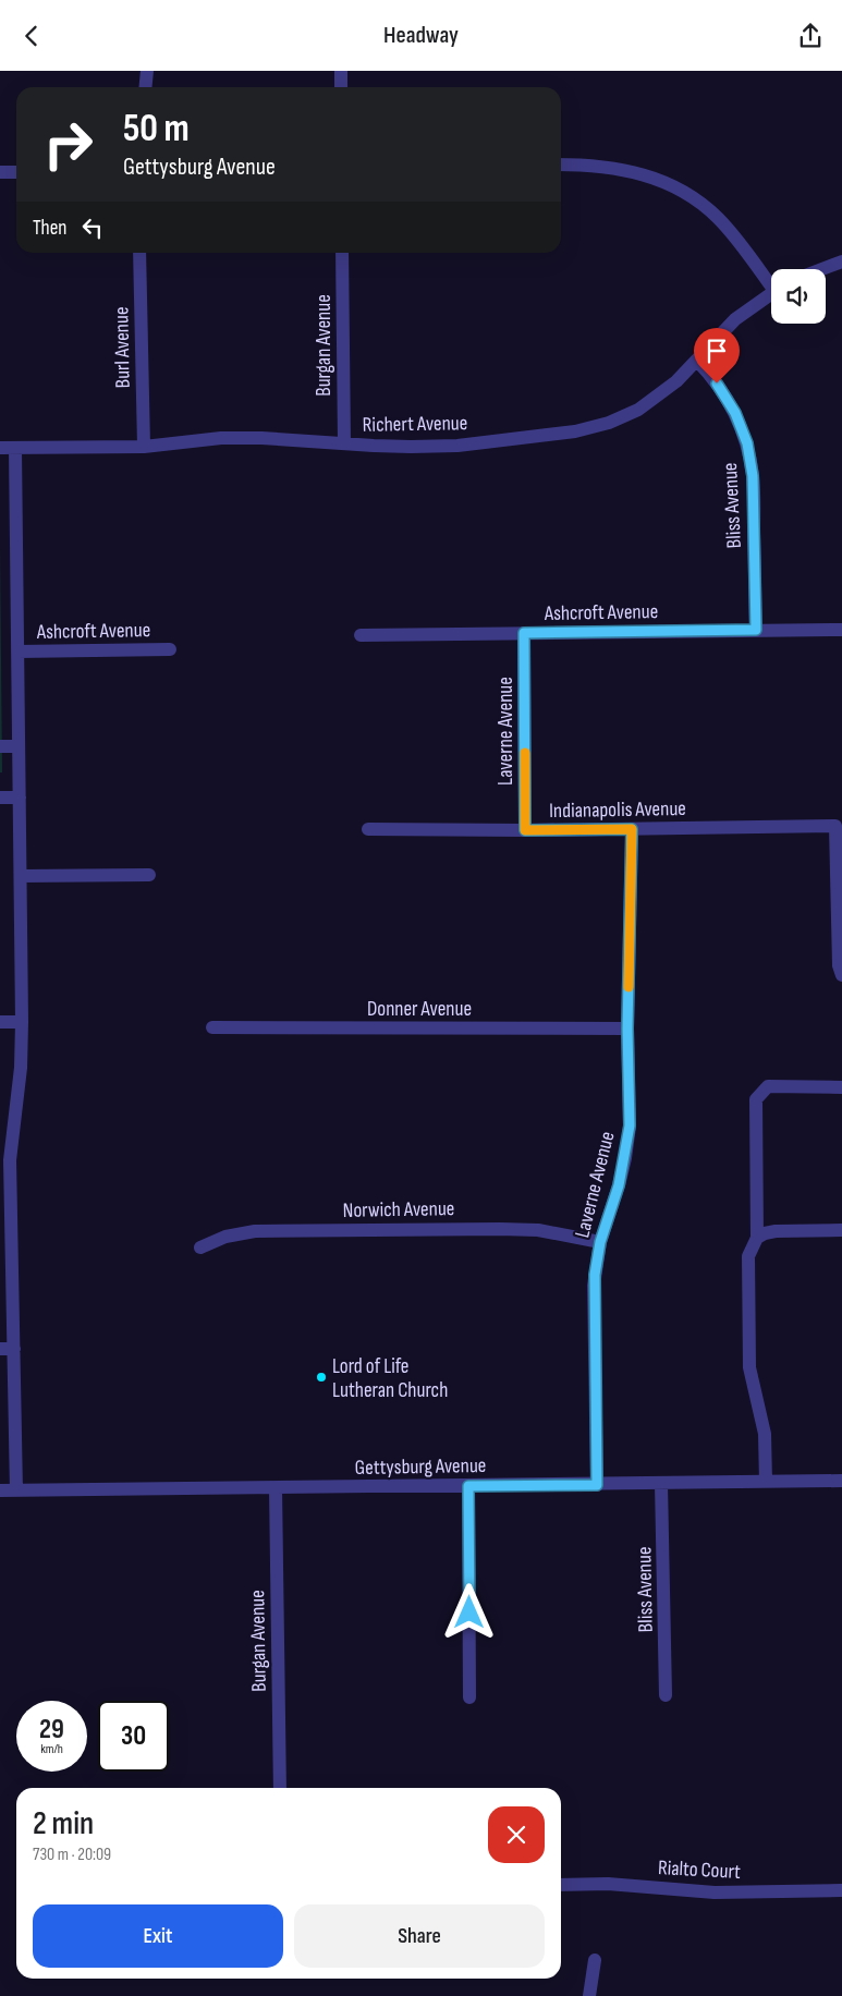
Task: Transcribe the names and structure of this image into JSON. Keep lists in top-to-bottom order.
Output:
{
  "streets": {
    "street": [
      "Burgan Avenue",
      "Burl Avenue",
      "Richert Avenue",
      "Bliss Avenue",
      "Ashcroft Avenue",
      "Laverne Avenue",
      "Indianapolis Avenue",
      "Donner Avenue",
      "Norwich Avenue",
      "Gettysburg Avenue",
      "Rialto Court"
    ]
  },
  "crossings": [
    ["Burgan Avenue", "Richert Avenue"],
    ["Burgan Avenue", "Gettysburg Avenue"],
    ["Burl Avenue", "Richert Avenue"],
    ["Richert Avenue", "Bliss Avenue"],
    ["Bliss Avenue", "Ashcroft Avenue"],
    ["Bliss Avenue", "Gettysburg Avenue"],
    ["Ashcroft Avenue", "Laverne Avenue"],
    ["Laverne Avenue", "Indianapolis Avenue"],
    ["Laverne Avenue", "Donner Avenue"],
    ["Laverne Avenue", "Norwich Avenue"],
    ["Laverne Avenue", "Gettysburg Avenue"]
  ],
  "places": ["Lord of Life Lutheran Church"],
  "page": {
    "header": "Headway",
    "turn": ["50 m", "Gettysburg Avenue"],
    "then": "Then",
    "speed": "29 km/h",
    "limit": "30",
    "heading": ["2 min", "730 m · 20:09"],
    "buttons": ["Exit", "Share"]
  }
}
